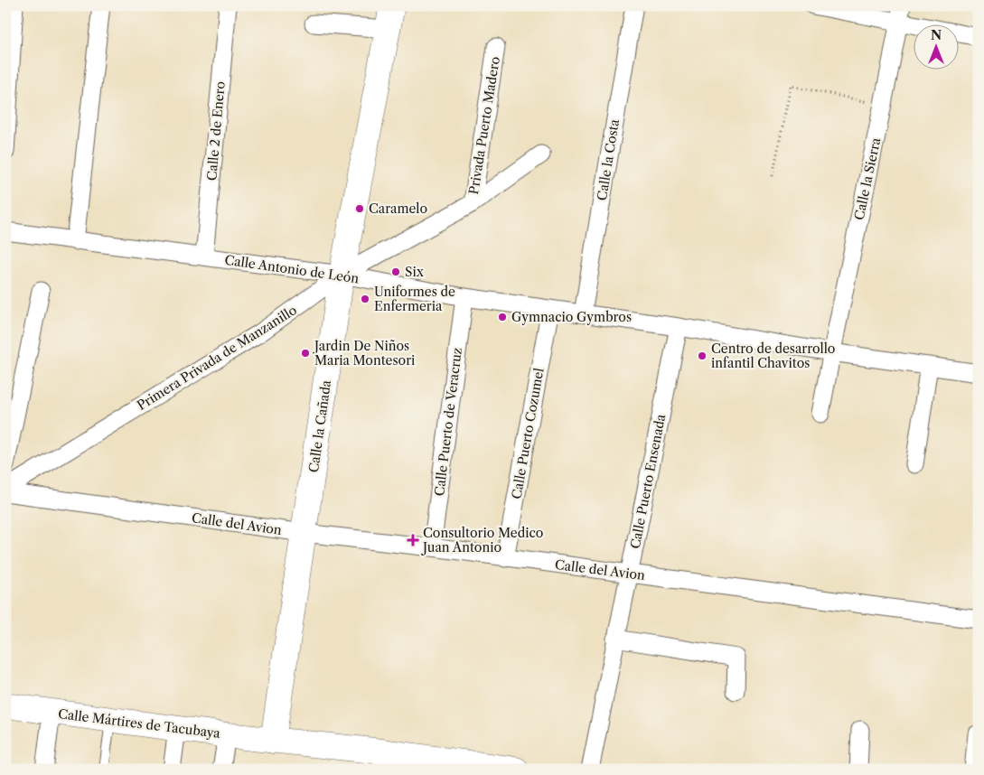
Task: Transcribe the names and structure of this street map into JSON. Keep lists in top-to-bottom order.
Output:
{
  "streets": {
    "street": [
      "Privada Puerto Madero",
      "Calle 2 de Enero",
      "Calle la Costa",
      "Calle la Sierra",
      "Calle Antonio de León",
      "Primera Privada de Manzanillo",
      "Calle Puerto de Veracruz",
      "Calle la Cañada",
      "Calle Puerto Cozumel",
      "Calle Puerto Ensenada",
      "Calle del Avion",
      "Calle Mártires de Tacubaya"
    ]
  },
  "crossings": [
    ["Privada Puerto Madero", "Primera Privada de Manzanillo"],
    ["Calle 2 de Enero", "Calle Antonio de León"],
    ["Calle la Costa", "Calle Antonio de León"],
    ["Calle la Sierra", "Calle Antonio de León"],
    ["Calle Antonio de León", "Primera Privada de Manzanillo"],
    ["Calle Antonio de León", "Calle Puerto de Veracruz"],
    ["Calle Antonio de León", "Calle la Cañada"],
    ["Calle Antonio de León", "Calle Puerto Cozumel"],
    ["Calle Antonio de León", "Calle Puerto Ensenada"],
    ["Primera Privada de Manzanillo", "Calle la Cañada"],
    ["Calle Puerto de Veracruz", "Calle del Avion"],
    ["Calle la Cañada", "Calle del Avion"],
    ["Calle la Cañada", "Calle Mártires de Tacubaya"],
    ["Calle Puerto Cozumel", "Calle del Avion"],
    ["Calle Puerto Ensenada", "Calle del Avion"]
  ],
  "places": {
    "other": [
      "Caramelo",
      "Six",
      "Uniformes de Enfermeria",
      "Gymnacio Gymbros",
      "Jardin De Niños Maria Montesori",
      "Centro de desarrollo infantil Chavitos"
    ],
    "health": ["Consultorio Medico Juan Antonio"]
  },
  "north": "top"
}
